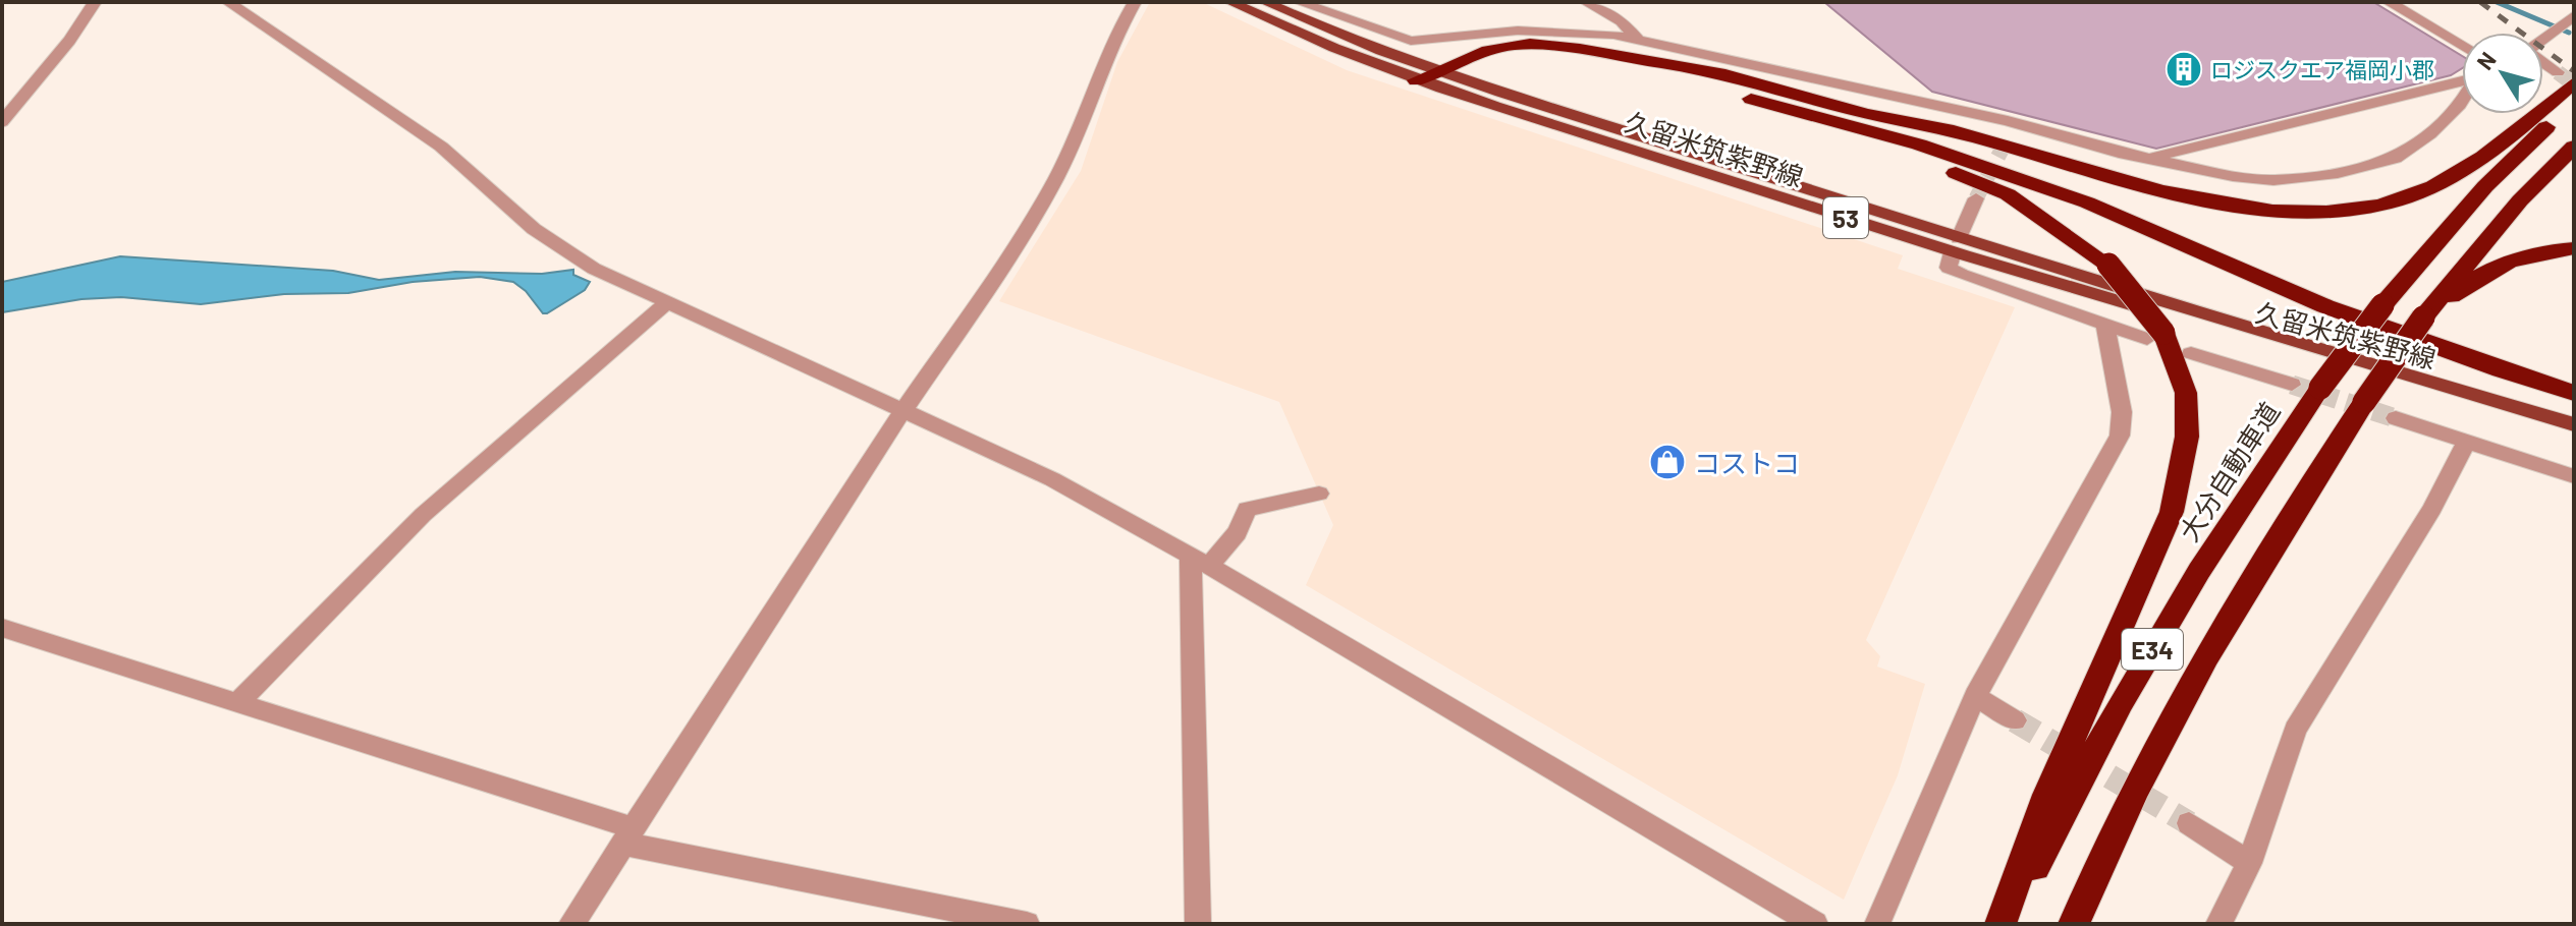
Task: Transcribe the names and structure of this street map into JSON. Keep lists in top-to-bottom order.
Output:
{
  "streets": {
    "highway": ["大分自動車道", "E34"],
    "main road": ["久留米筑紫野線", "53"]
  },
  "places": {
    "building": ["ロジスクエア福岡小郡"],
    "shop": ["コストコ"]
  },
  "north": "top left"
}
